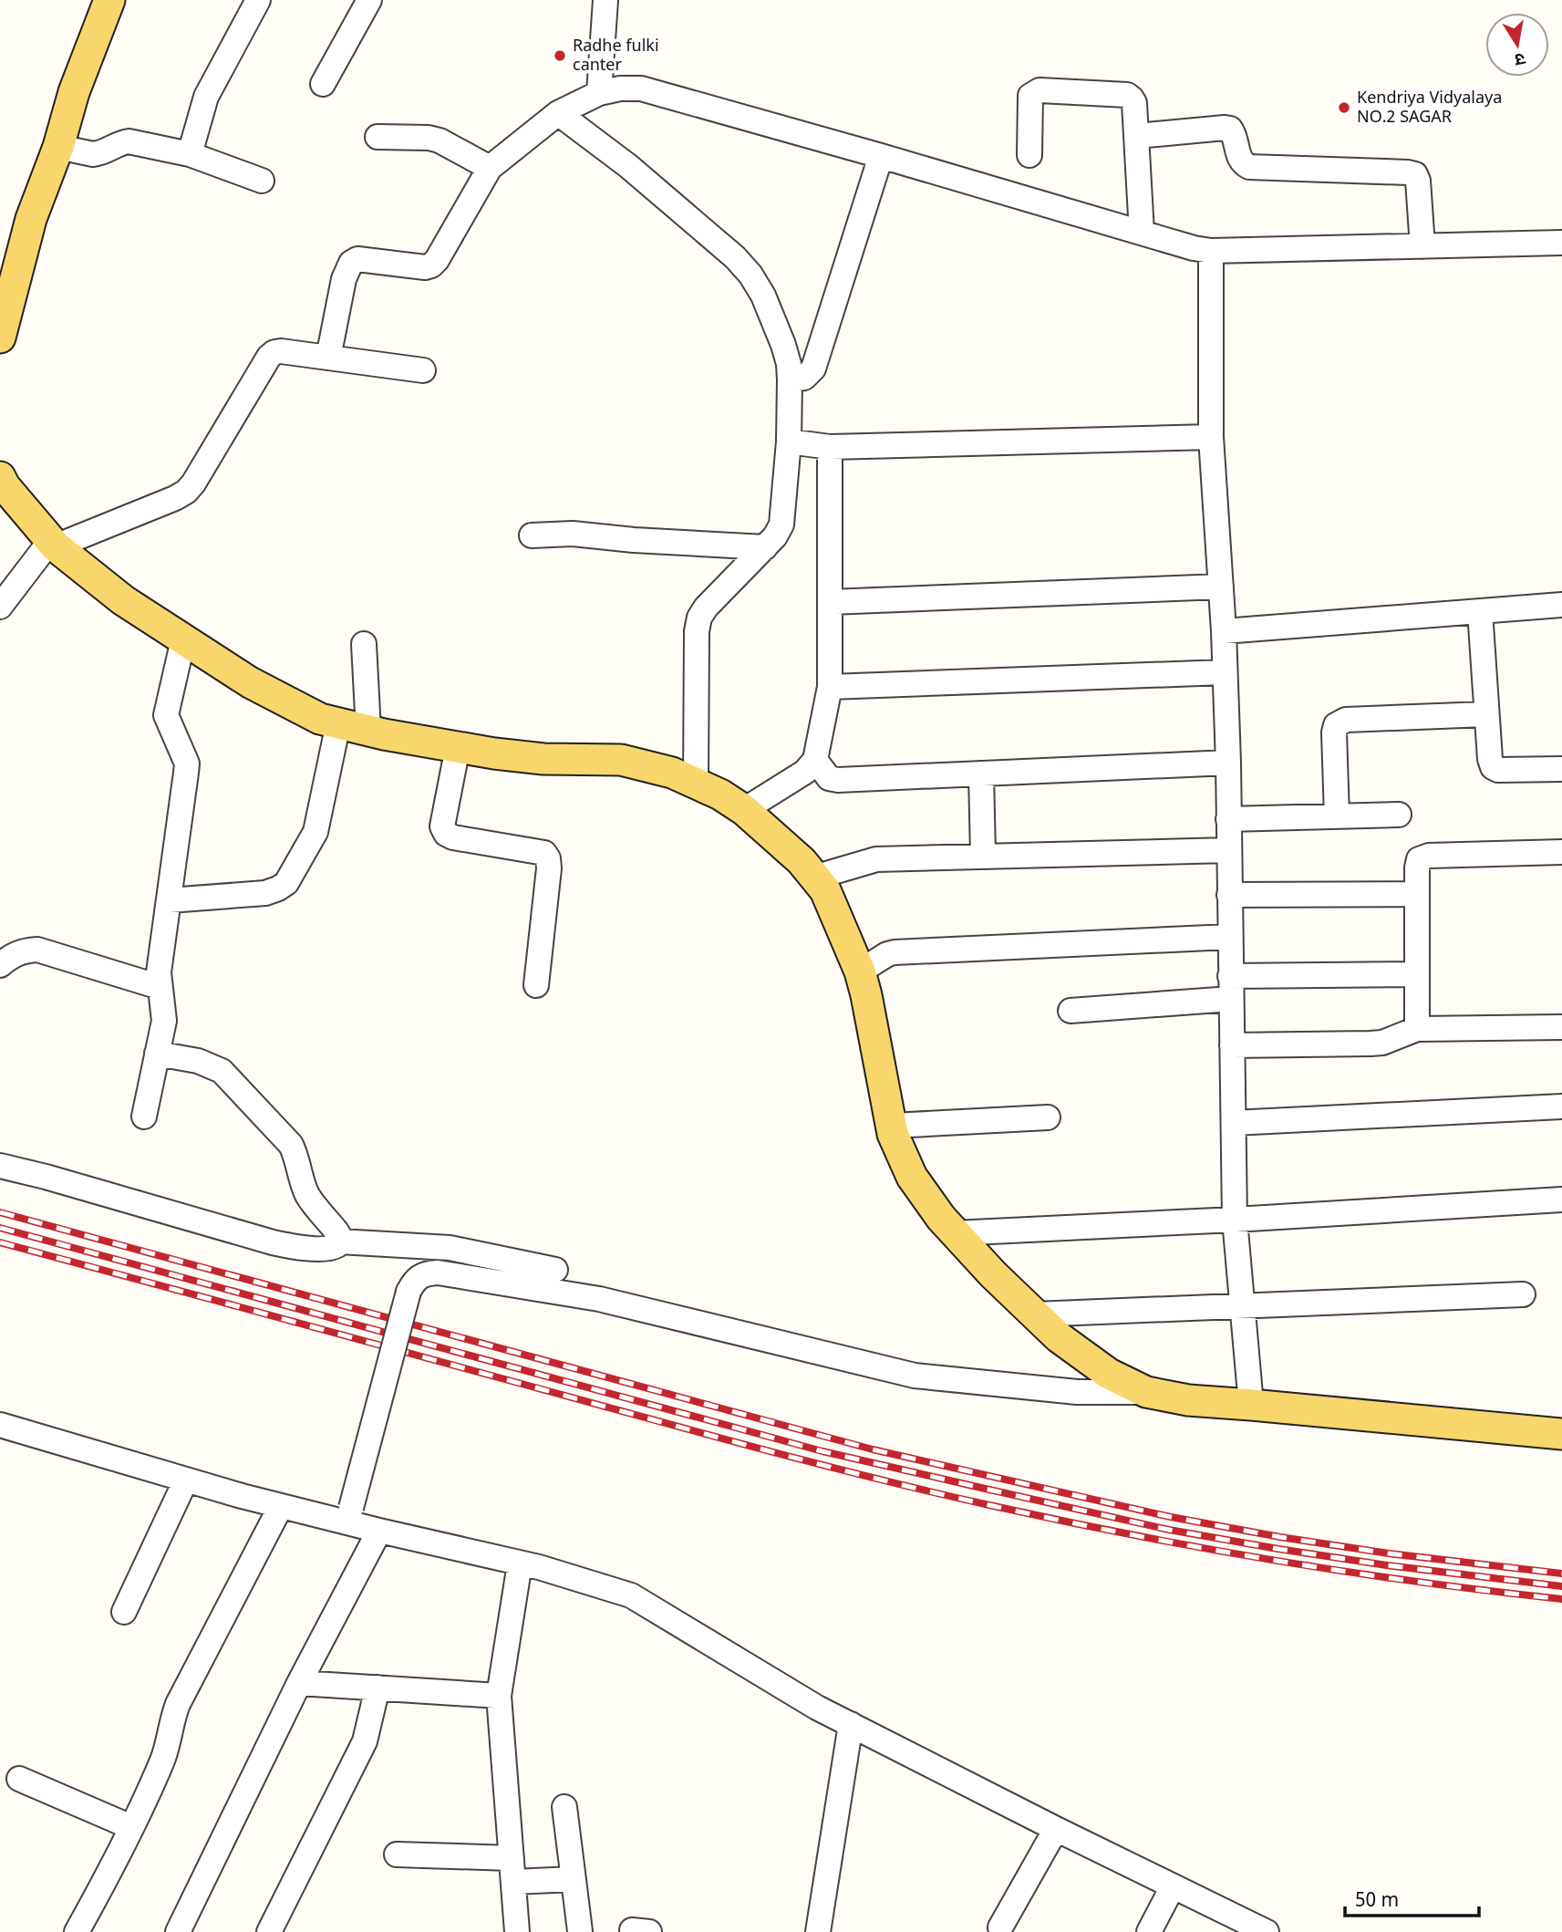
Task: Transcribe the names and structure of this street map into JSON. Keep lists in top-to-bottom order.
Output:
{
  "places": ["Radhe fulki canter", "Kendriya Vidyalaya NO.2 SAGAR"],
  "scale_bar": "50 m",
  "north": "bottom"
}
